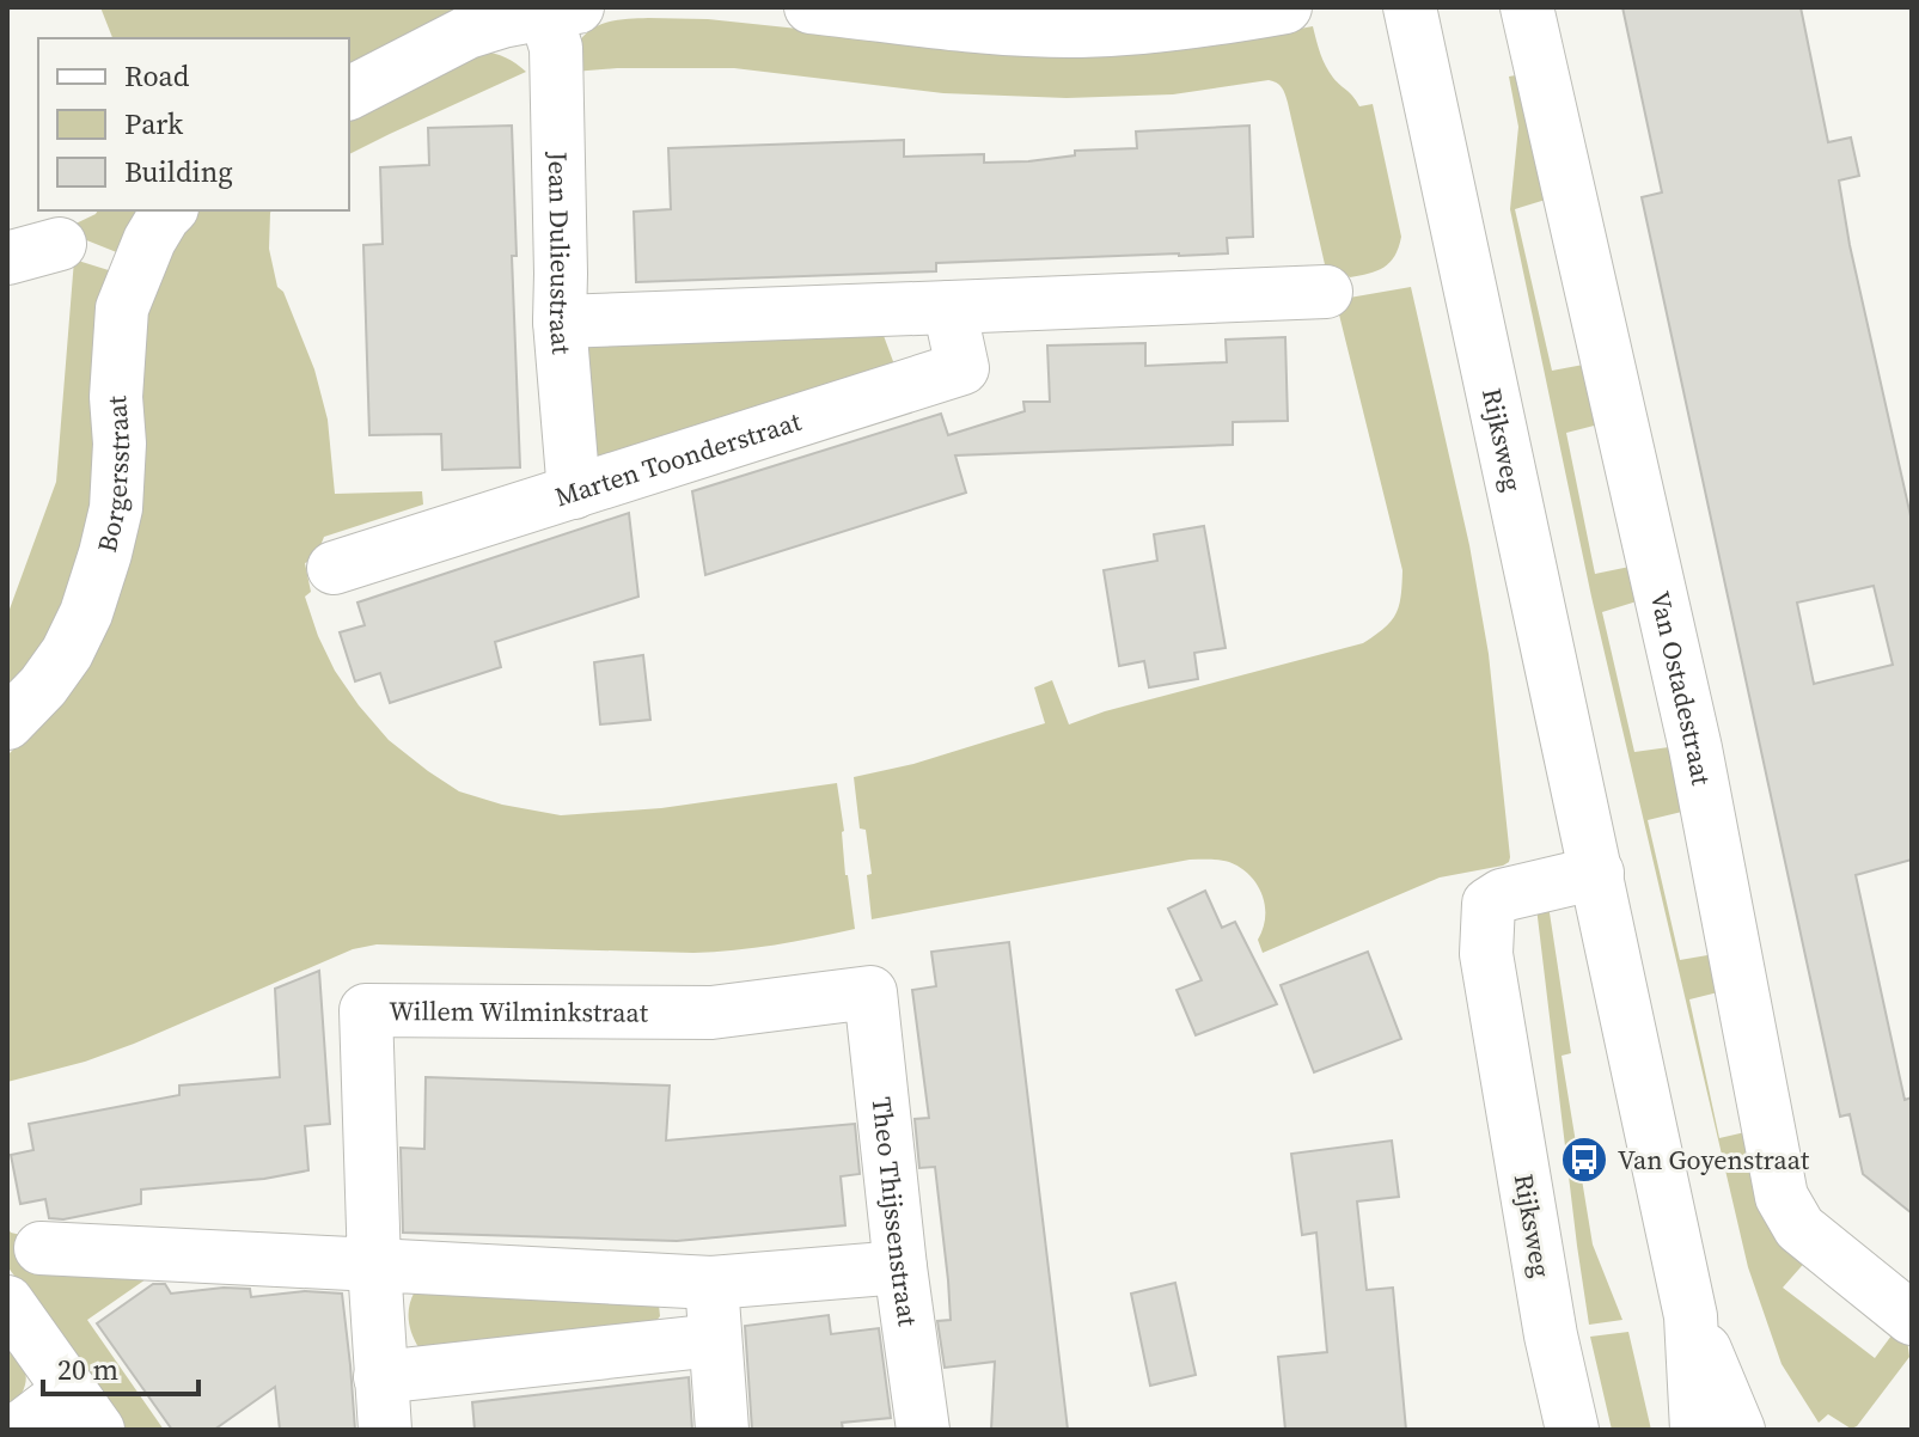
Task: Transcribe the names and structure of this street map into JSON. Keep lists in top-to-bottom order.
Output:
{
  "streets": {
    "street": [
      "Jean Dulieustraat",
      "Rijksweg",
      "Marten Toonderstraat",
      "Borgersstraat",
      "Van Ostadestraat",
      "Willem Wilminkstraat",
      "Theo Thijssenstraat"
    ]
  },
  "crossings": [
    ["Jean Dulieustraat", "Marten Toonderstraat"],
    ["Willem Wilminkstraat", "Theo Thijssenstraat"]
  ],
  "places": {
    "bus stop": ["Van Goyenstraat"]
  },
  "legend": ["Road", "Park", "Building"],
  "scale_bar": "20 m"
}
